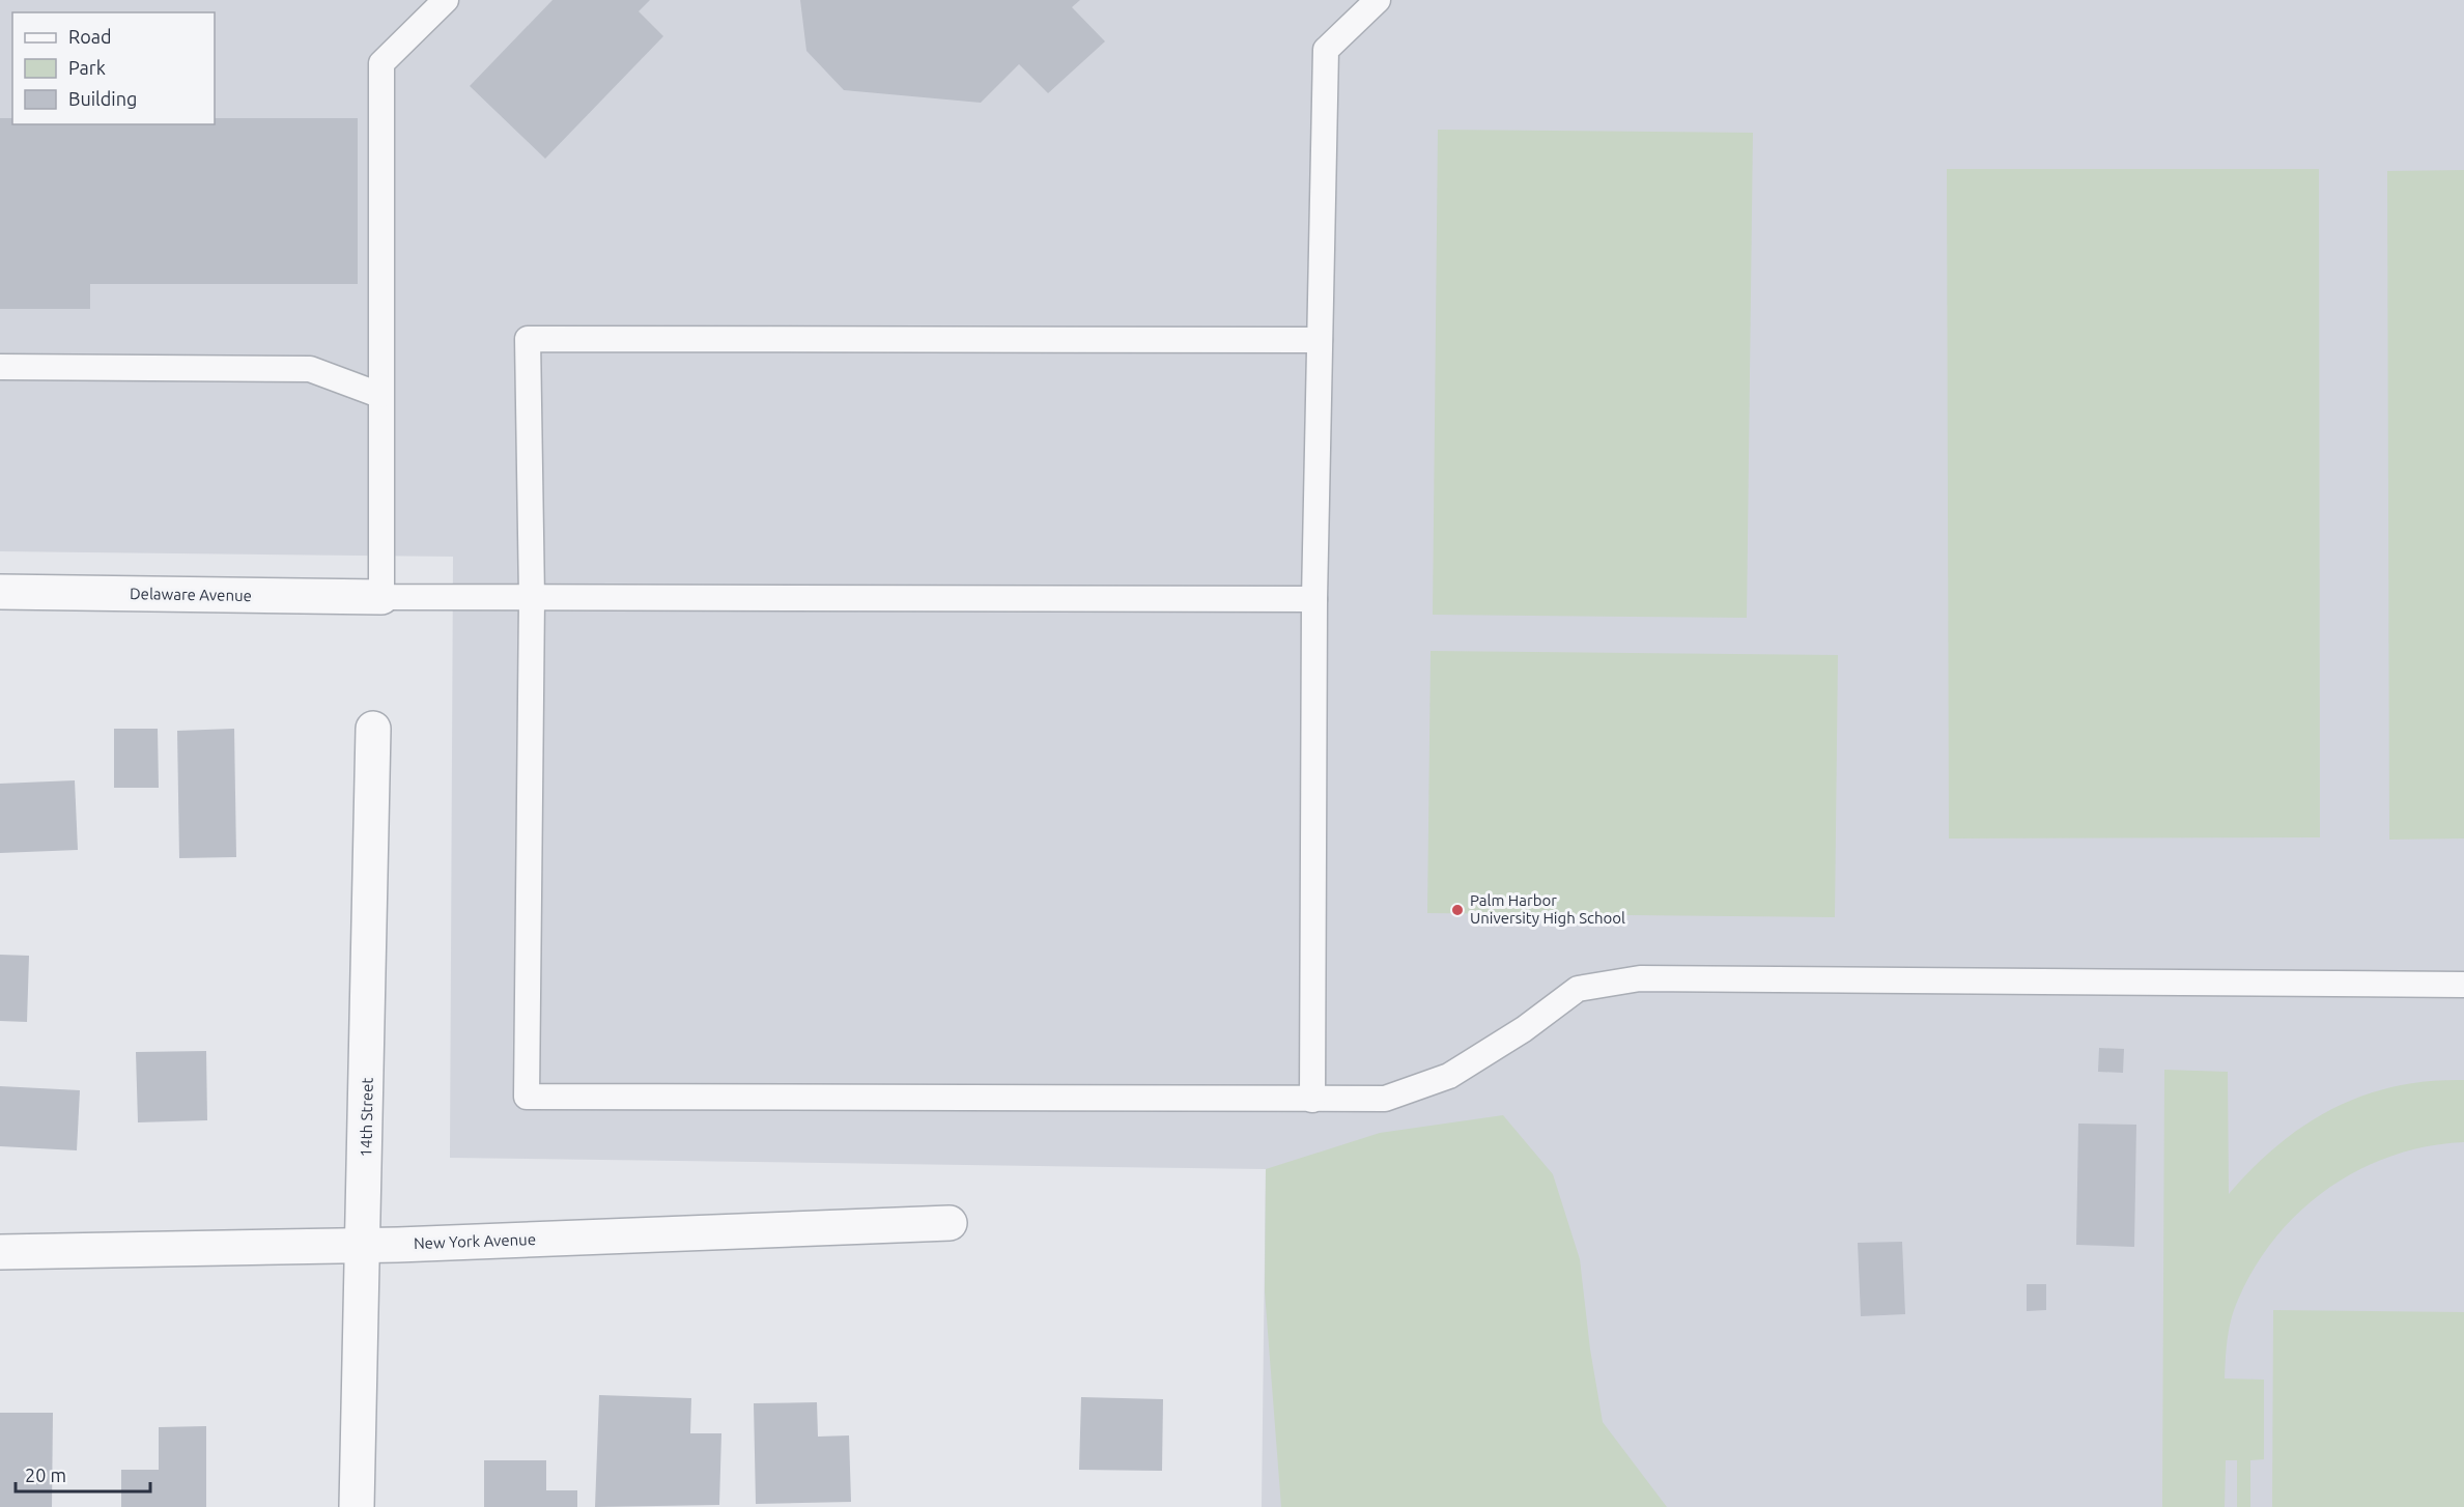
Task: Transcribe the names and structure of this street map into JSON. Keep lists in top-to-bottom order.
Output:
{
  "streets": {
    "street": ["Delaware Avenue", "14th Street", "New York Avenue"]
  },
  "crossings": [
    ["14th Street", "New York Avenue"]
  ],
  "places": ["Palm Harbor University High School"],
  "legend": ["Road", "Park", "Building"],
  "scale_bar": "20 m"
}
